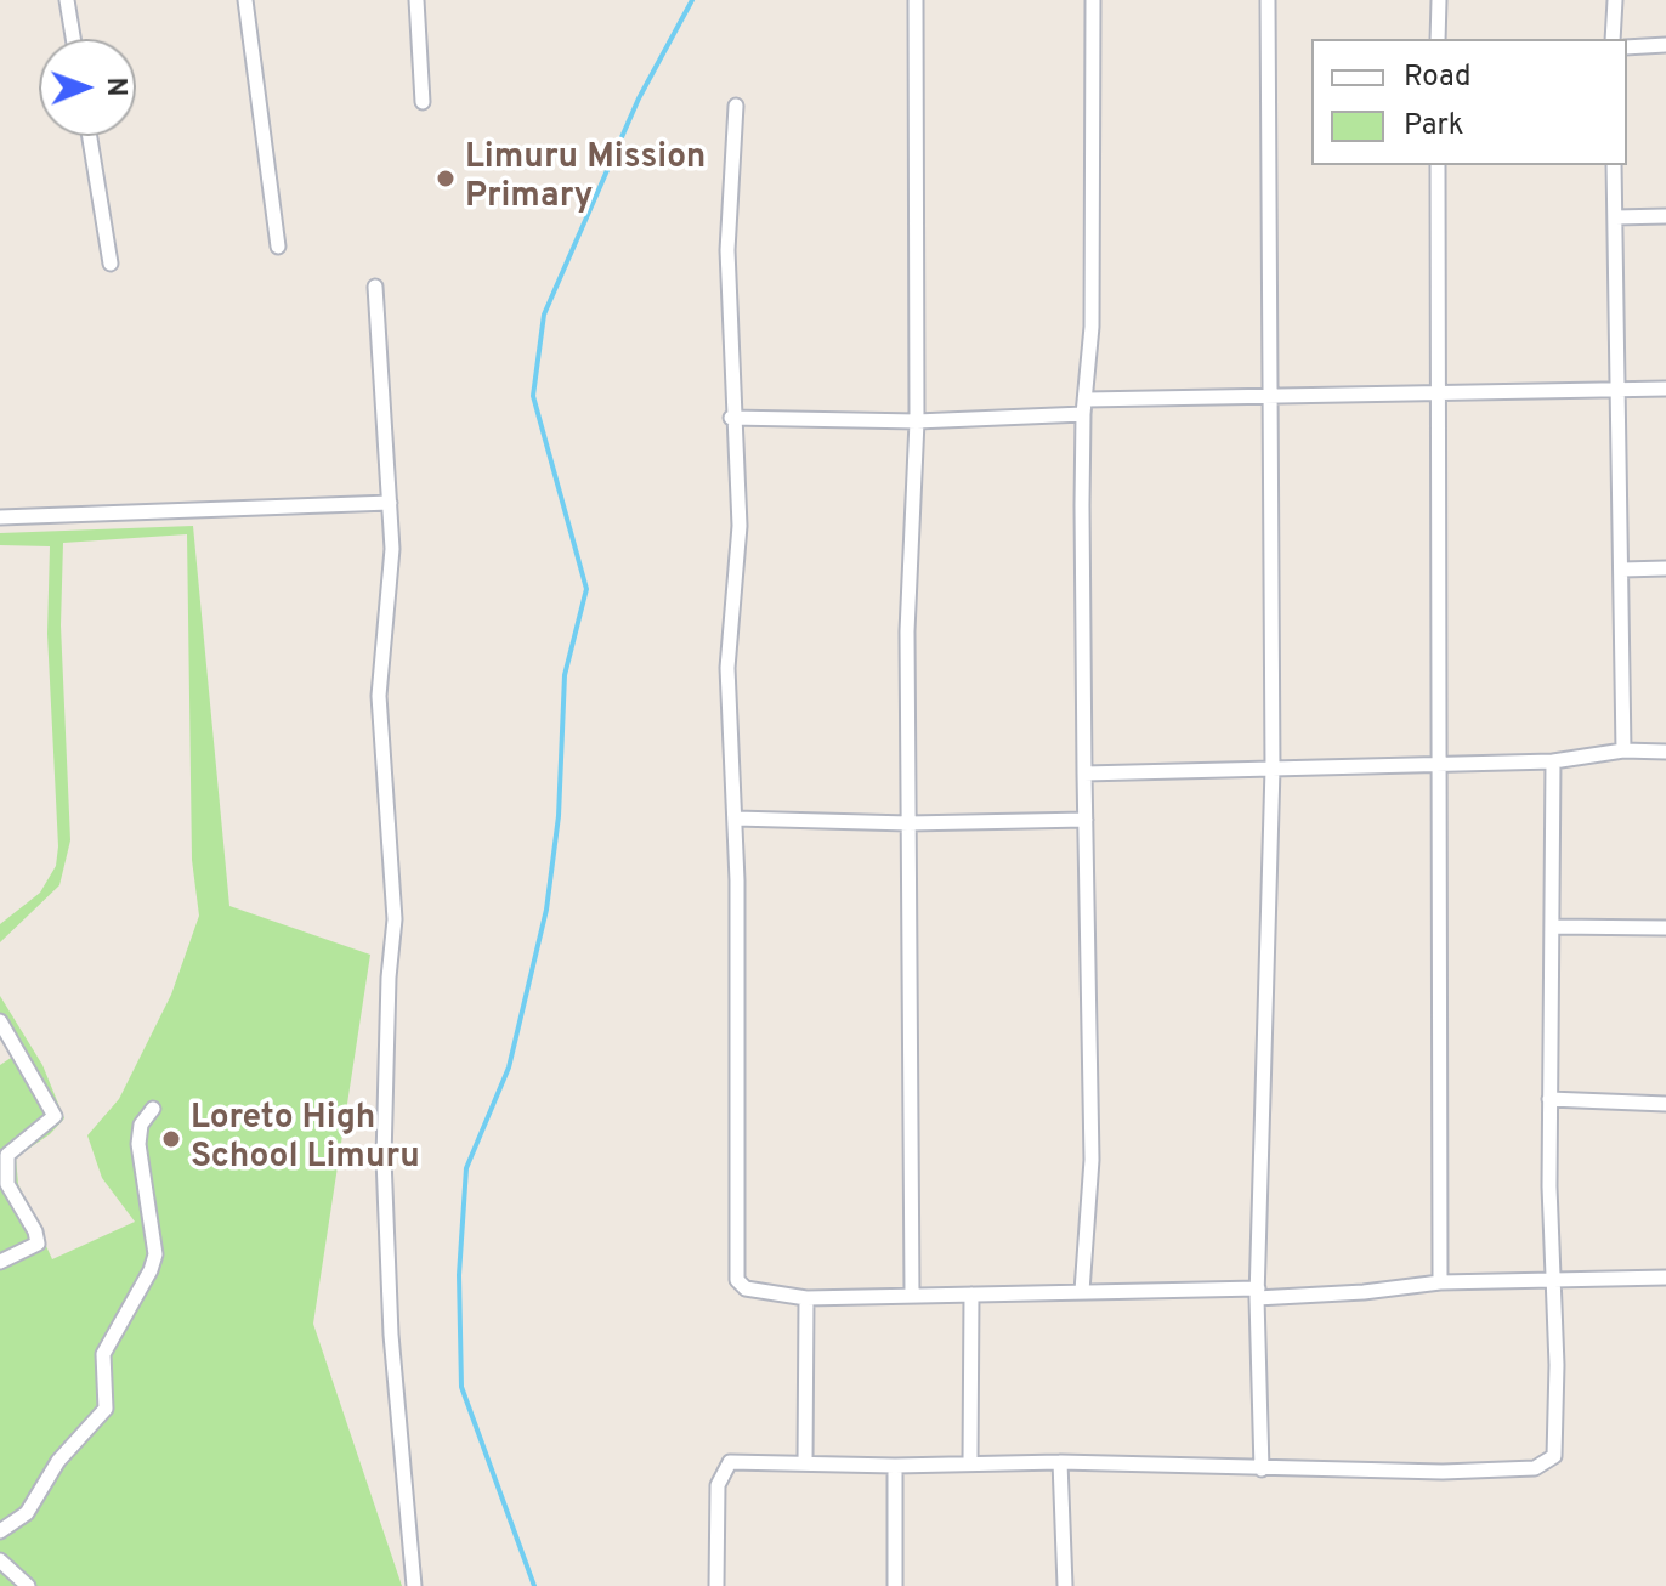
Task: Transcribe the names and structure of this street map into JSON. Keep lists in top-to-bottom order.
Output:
{
  "places": ["Limuru Mission Primary", "Loreto High School Limuru"],
  "legend": ["Road", "Park"],
  "north": "right"
}
